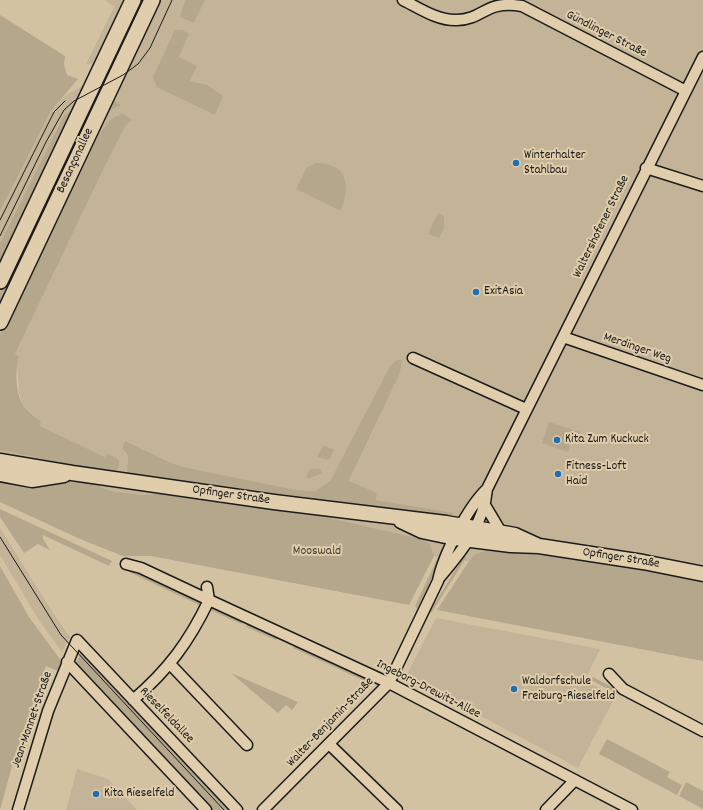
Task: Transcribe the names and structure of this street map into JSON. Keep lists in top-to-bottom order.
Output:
{
  "streets": {
    "main road": ["Besançonallee", "Opfinger Straße"],
    "street": [
      "Gündlinger Straße",
      "Waltershofener Straße",
      "Merdinger Weg",
      "Ingeborg-Drewitz-Allee",
      "Rieselfeldallee",
      "Jean-Monnet-Straße",
      "Walter-Benjamin-Straße"
    ]
  },
  "crossings": [
    ["Gündlinger Straße", "Waltershofener Straße"],
    ["Waltershofener Straße", "Merdinger Weg"],
    ["Waltershofener Straße", "Opfinger Straße"],
    ["Waltershofener Straße", "Walter-Benjamin-Straße"],
    ["Opfinger Straße", "Walter-Benjamin-Straße"],
    ["Ingeborg-Drewitz-Allee", "Walter-Benjamin-Straße"],
    ["Rieselfeldallee", "Jean-Monnet-Straße"]
  ],
  "parks": ["Mooswald"],
  "places": [
    "Winterhalter Stahlbau",
    "ExitAsia",
    "Kita Zum Kuckuck",
    "Fitness-Loft Haid",
    "Waldorfschule Freiburg-Rieselfeld",
    "Kita Rieselfeld"
  ]
}
